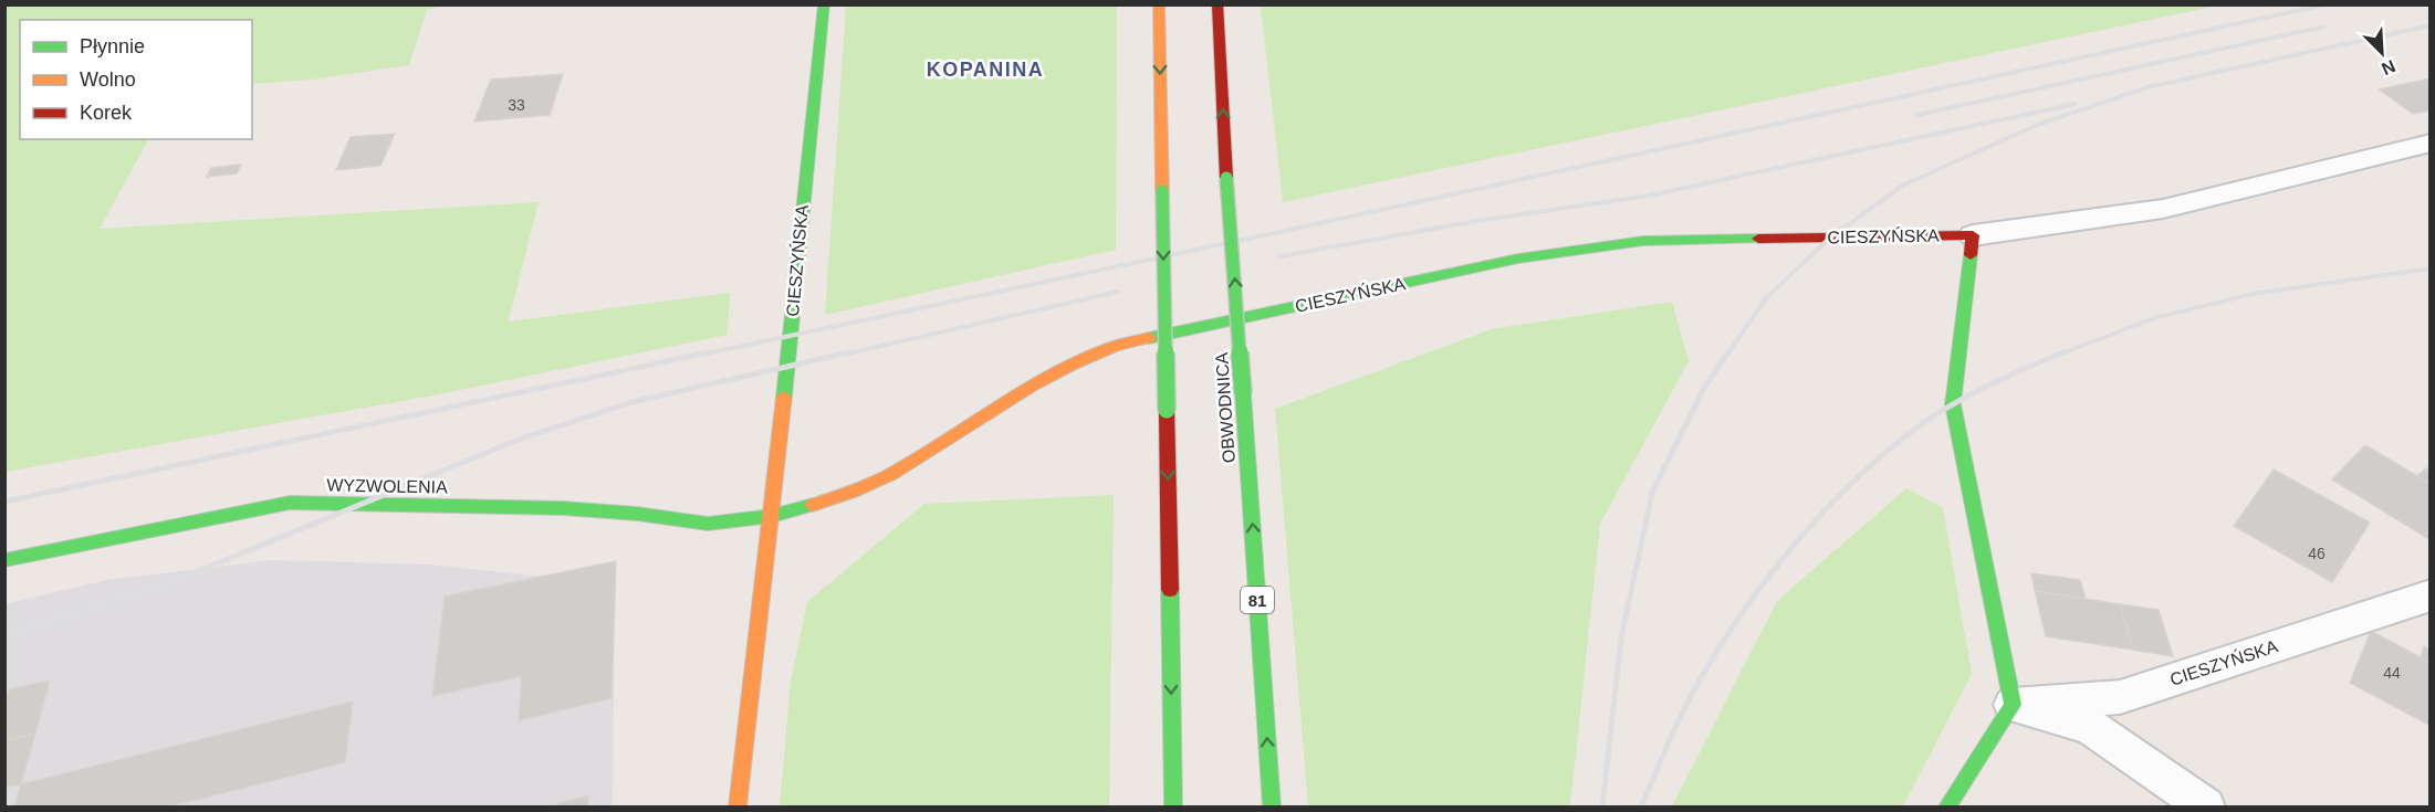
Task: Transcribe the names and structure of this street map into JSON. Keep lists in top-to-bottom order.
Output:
{
  "streets": {
    "street": [
      "CIESZYŃSKA",
      "OBWODNICA",
      "WYZWOLENIA",
      "81"
    ]
  },
  "crossings": [
    ["CIESZYŃSKA", "WYZWOLENIA"]
  ],
  "districts": ["KOPANINA"],
  "house_numbers": ["33", "46", "44"],
  "legend": ["Płynnie", "Wolno", "Korek"],
  "north": "bottom right"
}
